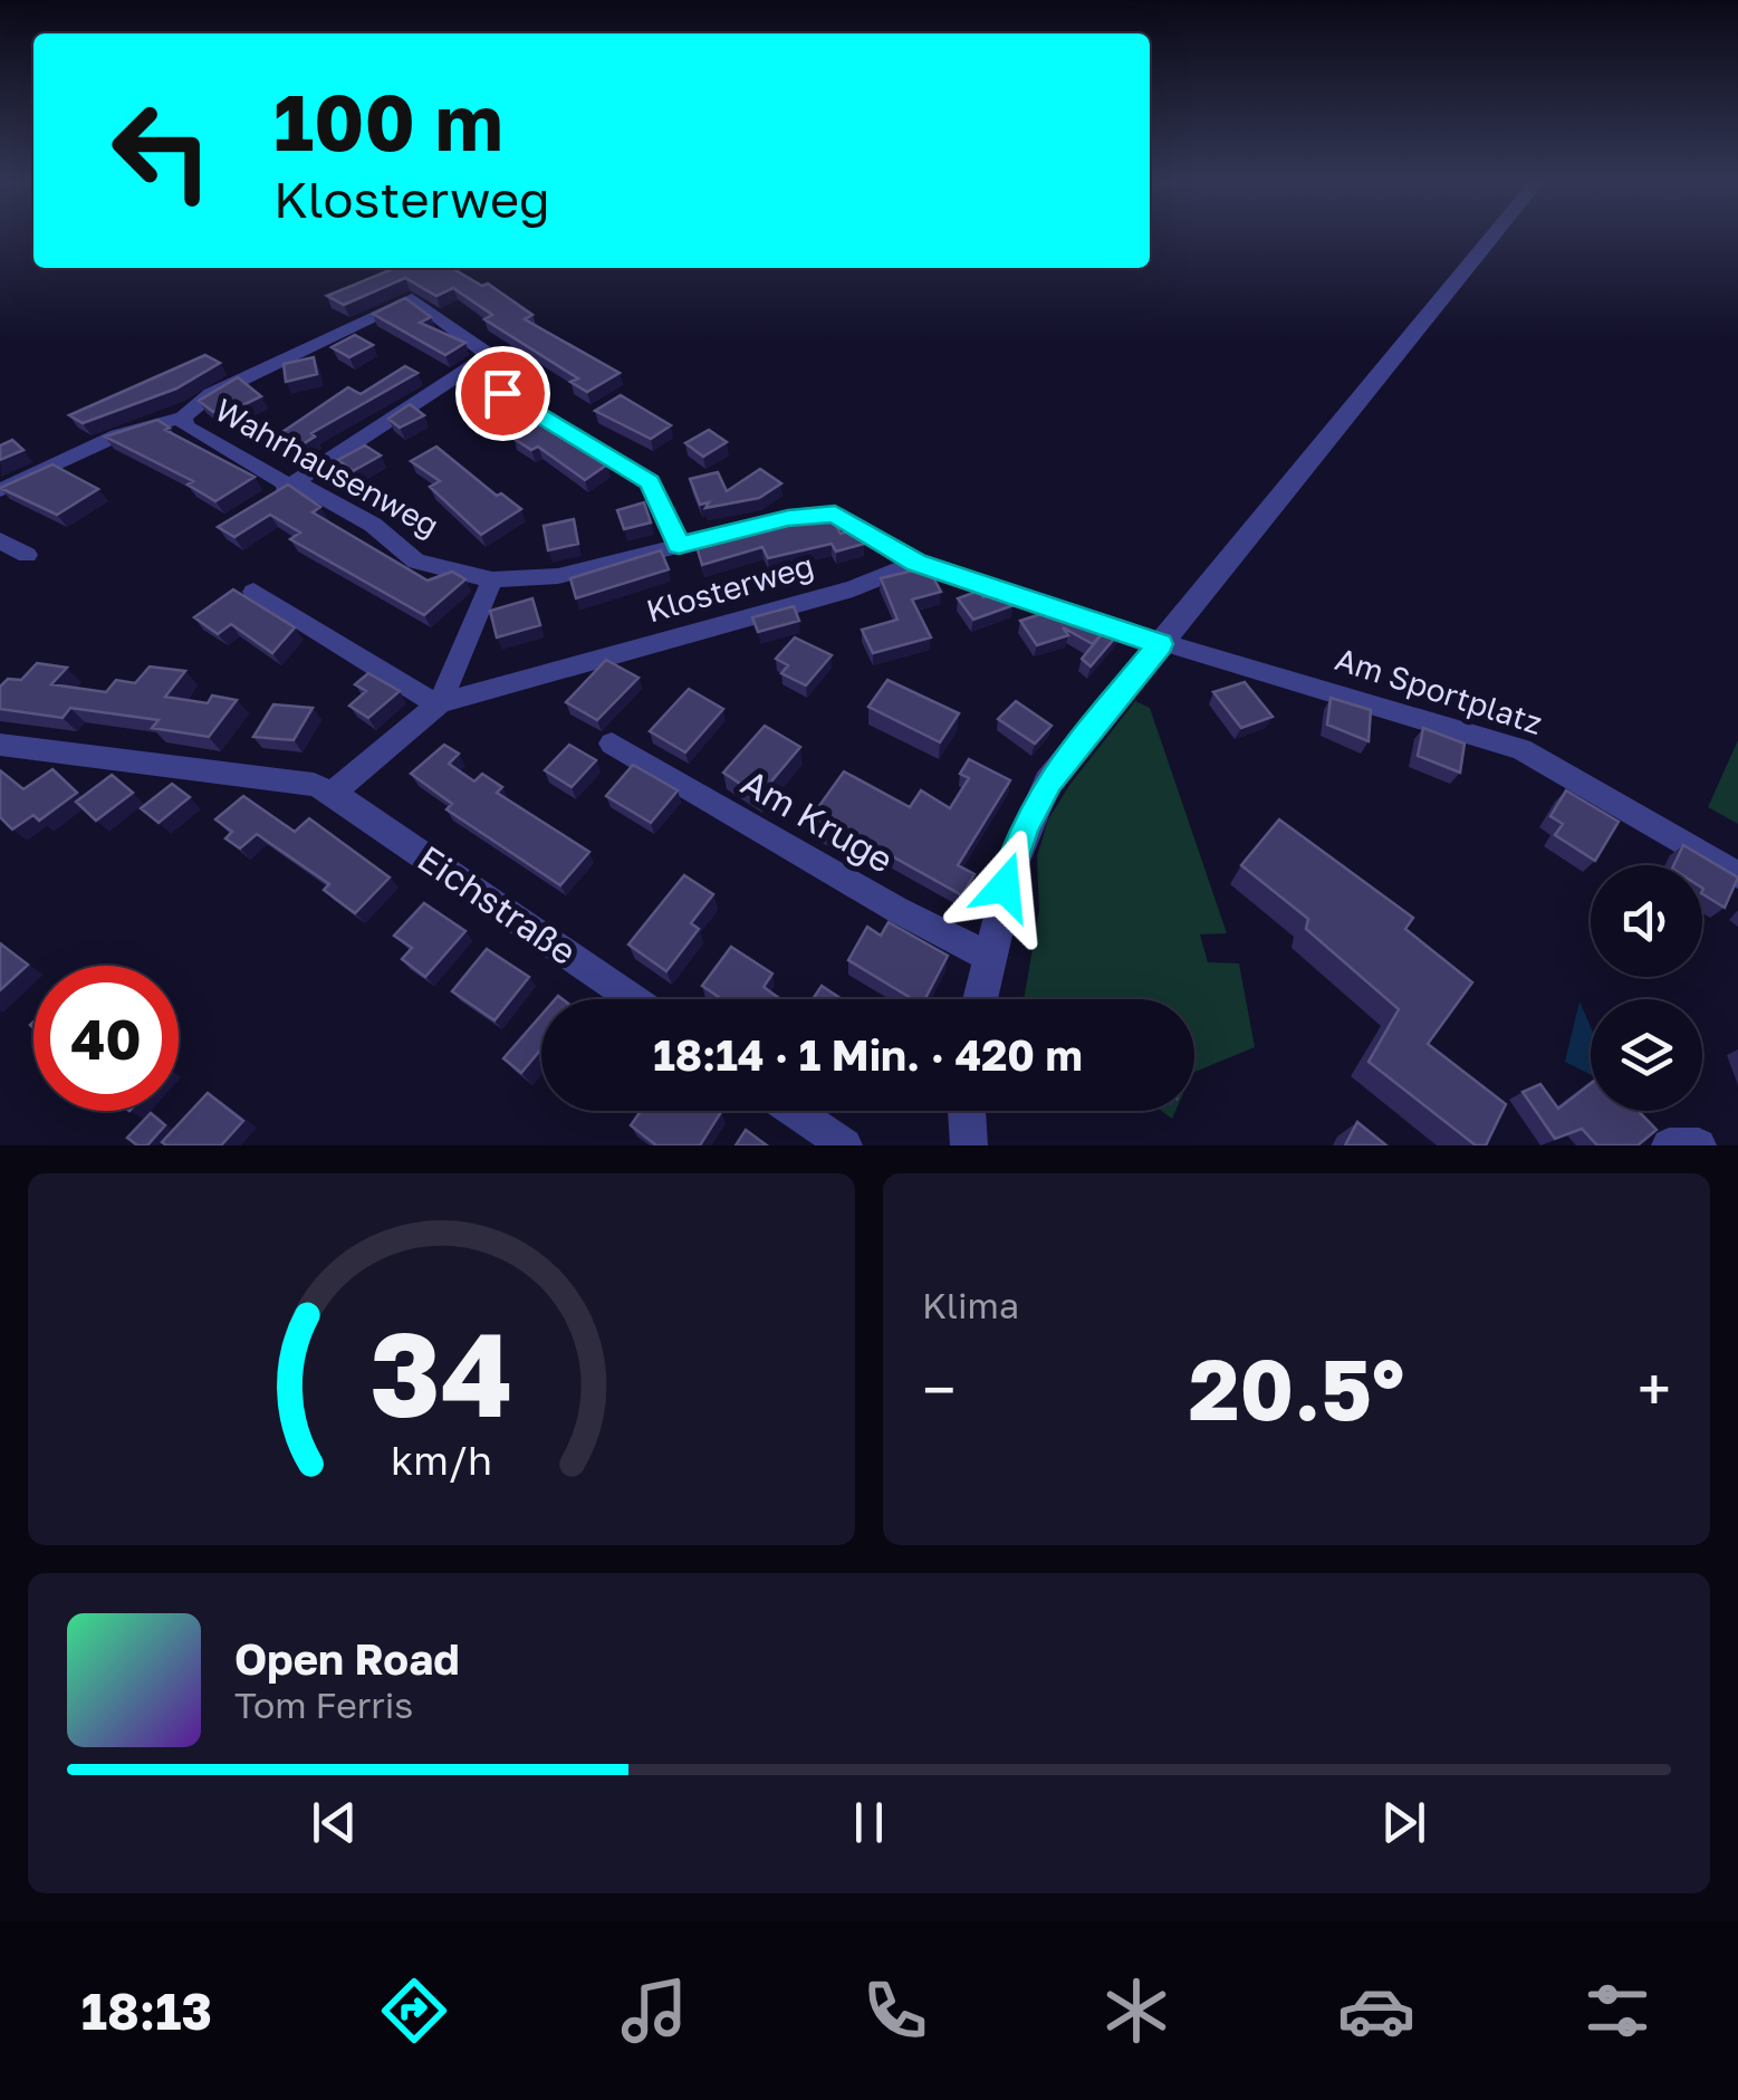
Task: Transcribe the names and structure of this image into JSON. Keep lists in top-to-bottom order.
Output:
{
  "streets": {
    "street": [
      "Wahrhausenweg",
      "Klosterweg",
      "Am Sportplatz",
      "Am Kruge",
      "Eichstraße"
    ]
  },
  "crossings": [
    ["Wahrhausenweg", "Klosterweg"]
  ],
  "page": {
    "turn": ["100 m", "Klosterweg"],
    "limit": "40",
    "trip": "18:14 · 1 Min. · 420 m",
    "tile": "Klima",
    "heat": ["−", "20.5°", "+"],
    "song": ["Open Road", "Tom Ferris"],
    "tabs": "18:13",
    "gauge": ["34", "km/h"]
  }
}
